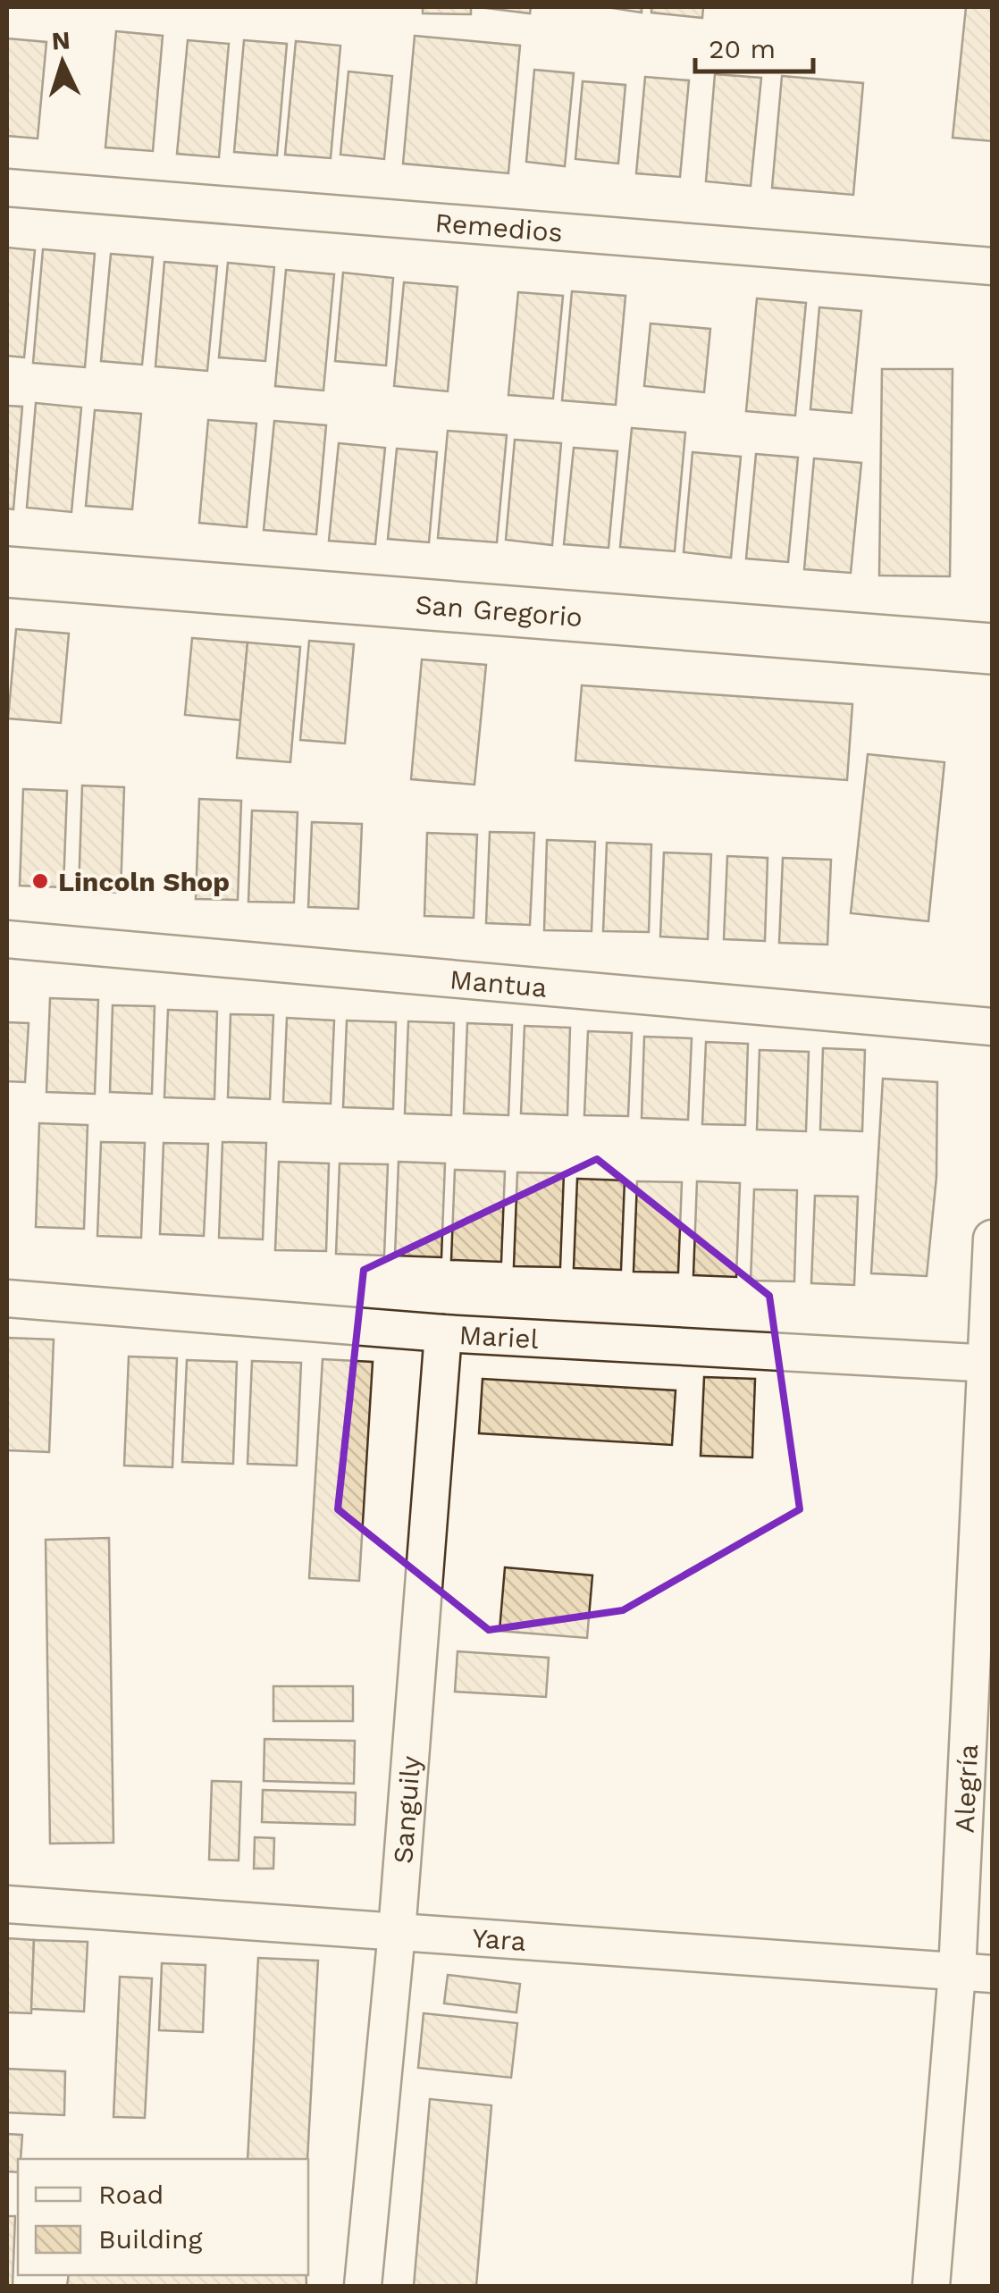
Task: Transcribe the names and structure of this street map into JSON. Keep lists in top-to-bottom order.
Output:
{
  "streets": {
    "street": [
      "Remedios",
      "San Gregorio",
      "Mantua",
      "Mariel",
      "Alegría",
      "Sanguily",
      "Yara"
    ]
  },
  "crossings": [
    ["Mariel", "Alegría"],
    ["Mariel", "Sanguily"],
    ["Alegría", "Yara"],
    ["Sanguily", "Yara"]
  ],
  "places": ["Lincoln Shop"],
  "legend": ["Road", "Building"],
  "scale_bar": "20 m",
  "north": "top"
}
